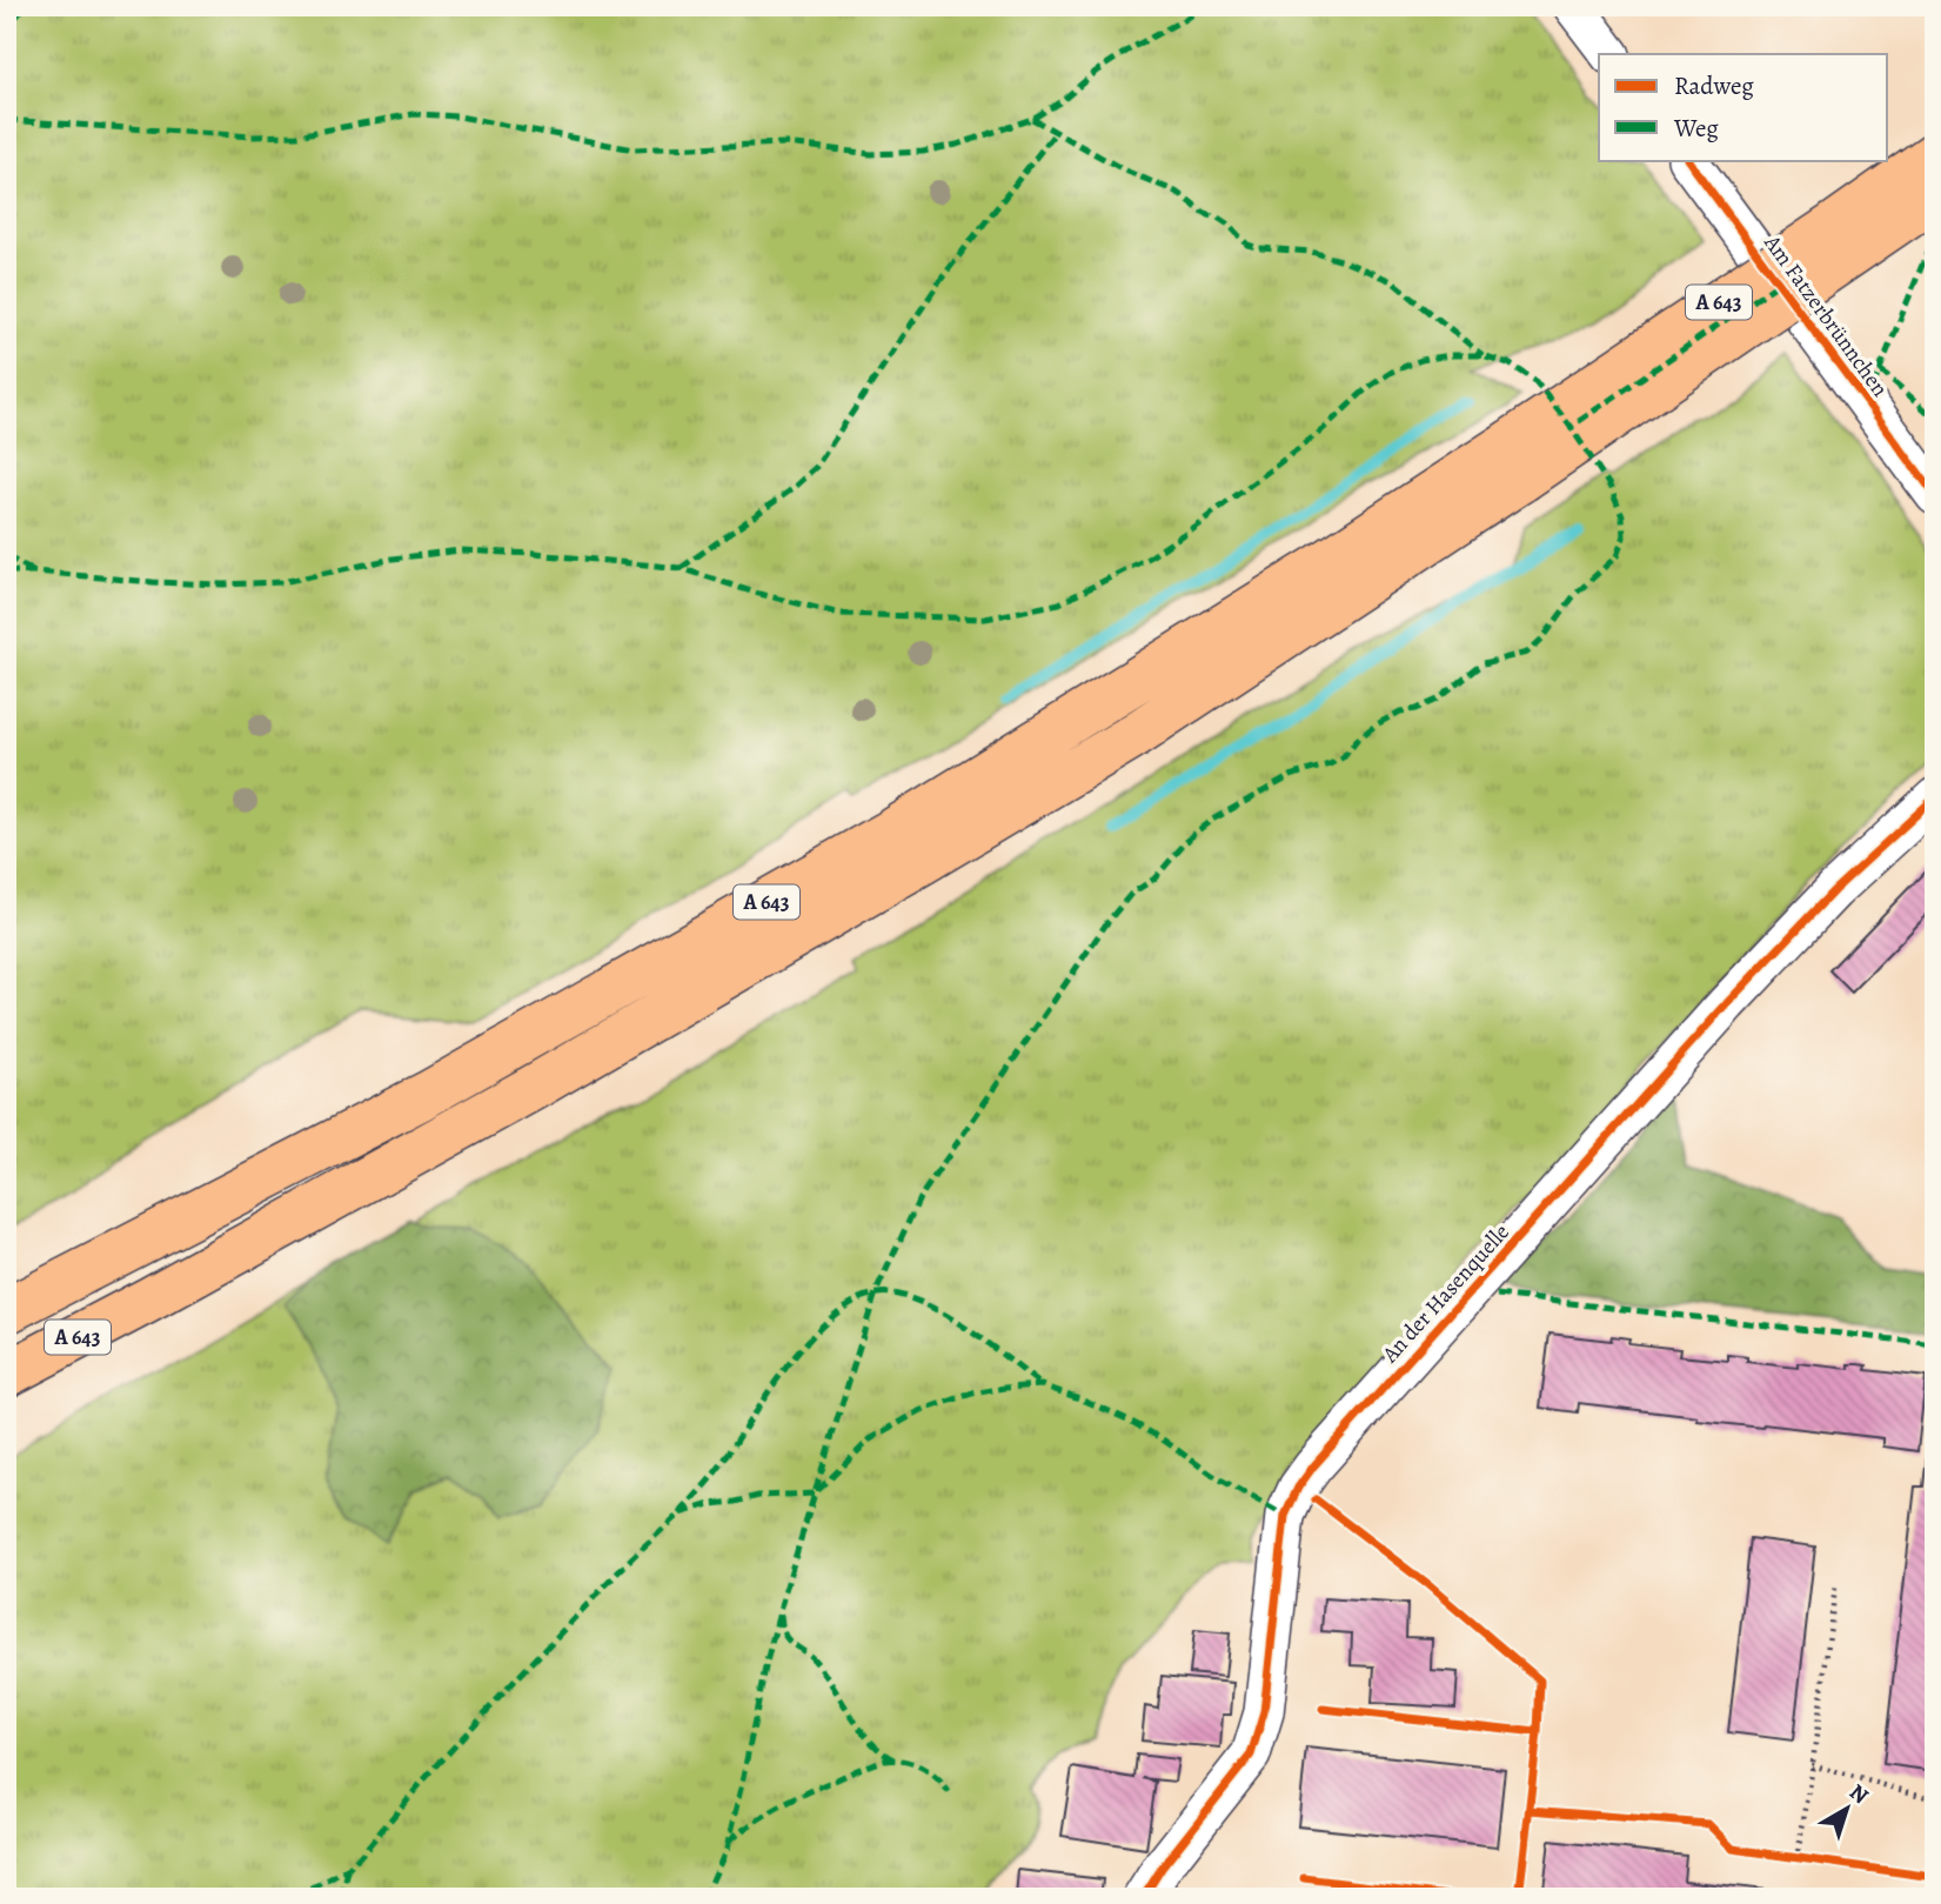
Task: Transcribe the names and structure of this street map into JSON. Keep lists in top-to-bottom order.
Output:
{
  "streets": {
    "highway": ["A 643"],
    "street": ["Am Fatzerbrünnchen", "An der Hasenquelle"]
  },
  "legend": ["Radweg", "Weg"],
  "north": "top right"
}
